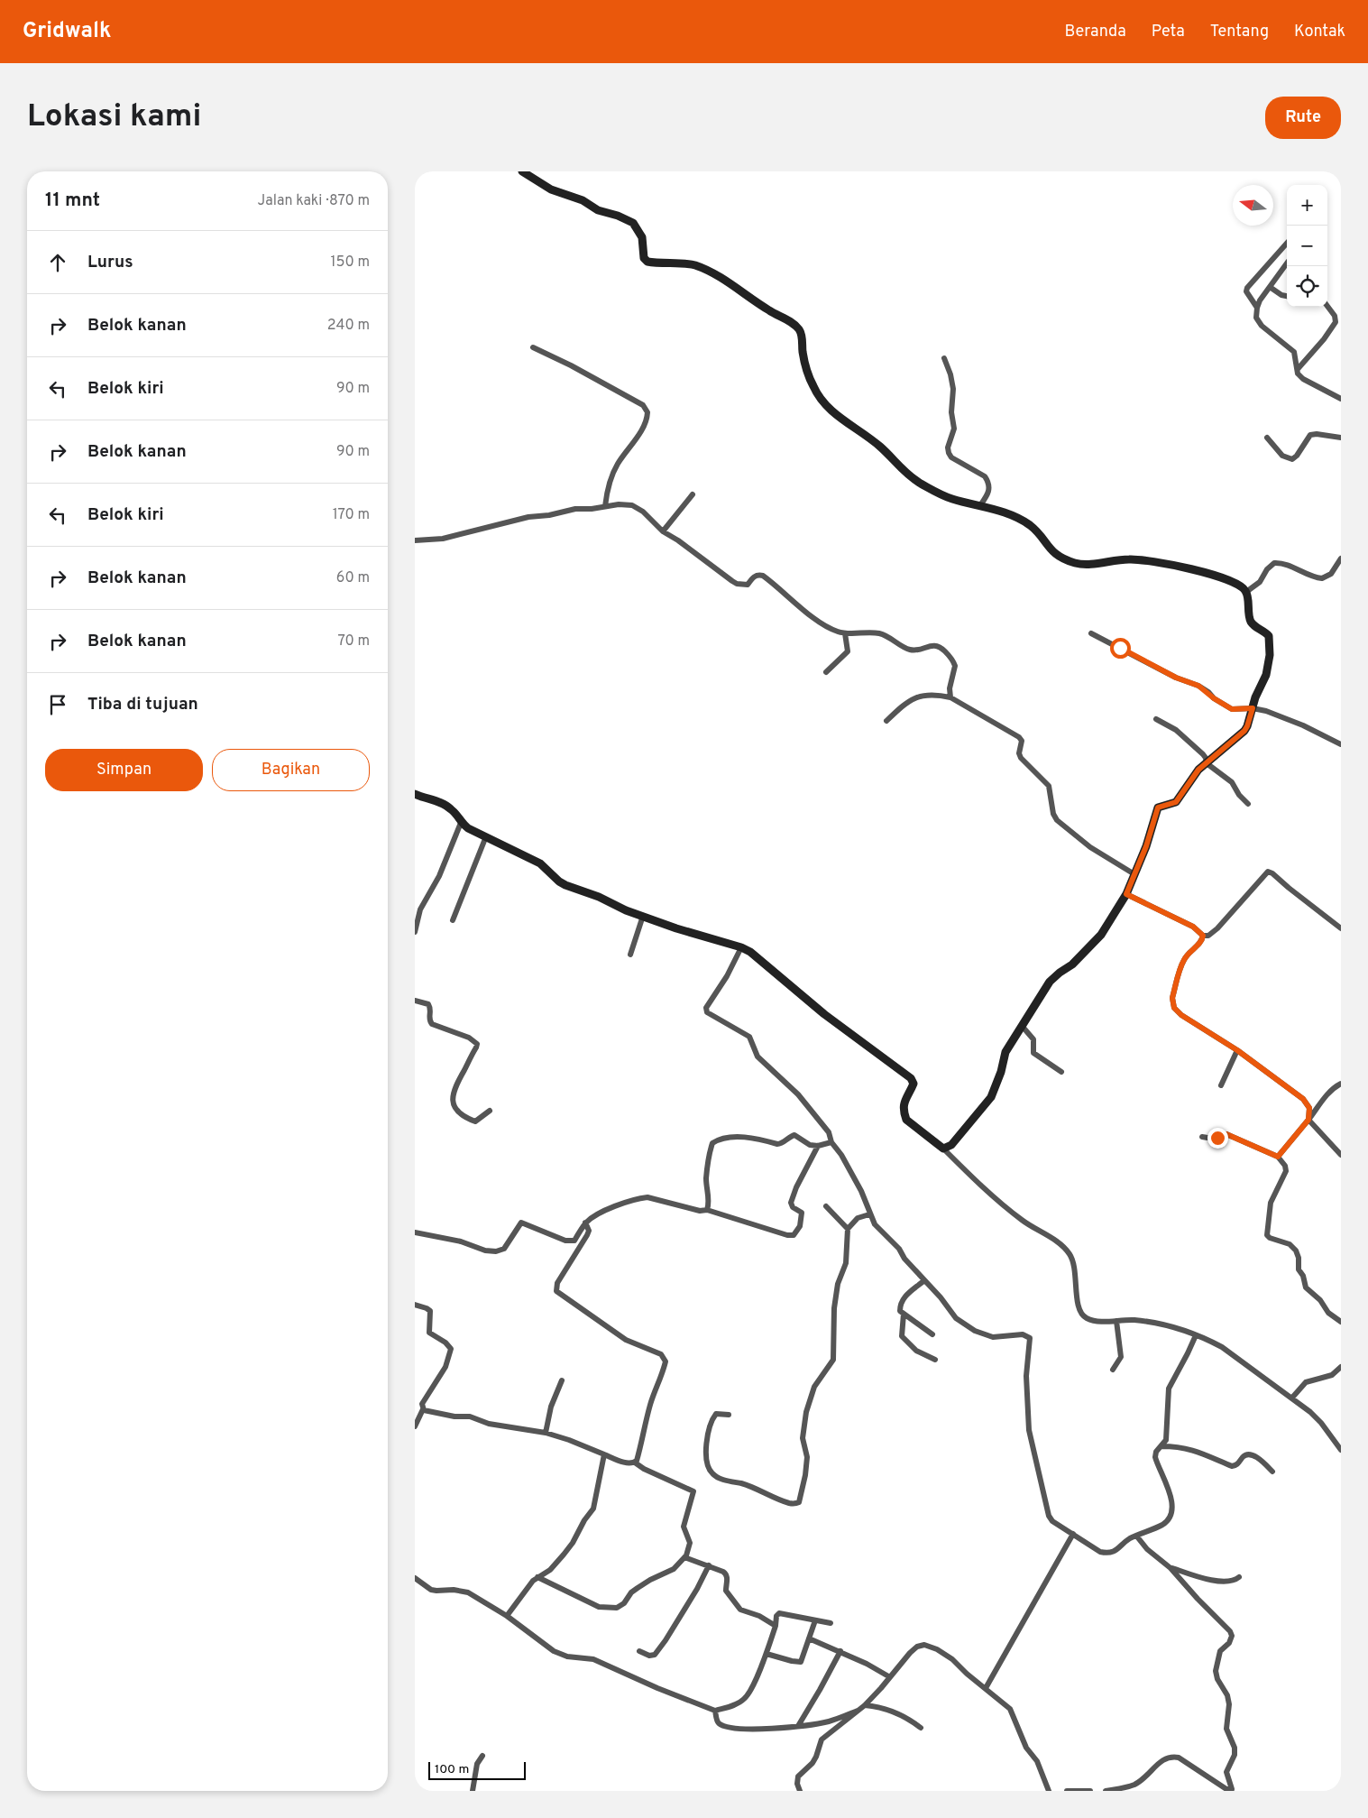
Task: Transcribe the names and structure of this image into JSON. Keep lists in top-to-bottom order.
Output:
{
  "scale_bar": "100 m",
  "north": "left",
  "page": {
    "header": "Gridwalk",
    "nav": [
      "Beranda",
      "Peta",
      "Tentang",
      "Kontak"
    ],
    "buttons": [
      "Rute",
      ["Simpan", "Bagikan"]
    ],
    "title": "Lokasi kami",
    "heading": ["11 mnt", "Jalan kaki · 870 m"],
    "map_buttons": ["+", "−"],
    "list": [
      ["Lurus", "150 m"],
      ["Belok kanan", "240 m"],
      ["Belok kiri", "90 m"],
      ["Belok kanan", "90 m"],
      ["Belok kiri", "170 m"],
      ["Belok kanan", "60 m"],
      ["Belok kanan", "70 m"],
      "Tiba di tujuan"
    ],
    "scale": "100 m"
  }
}
